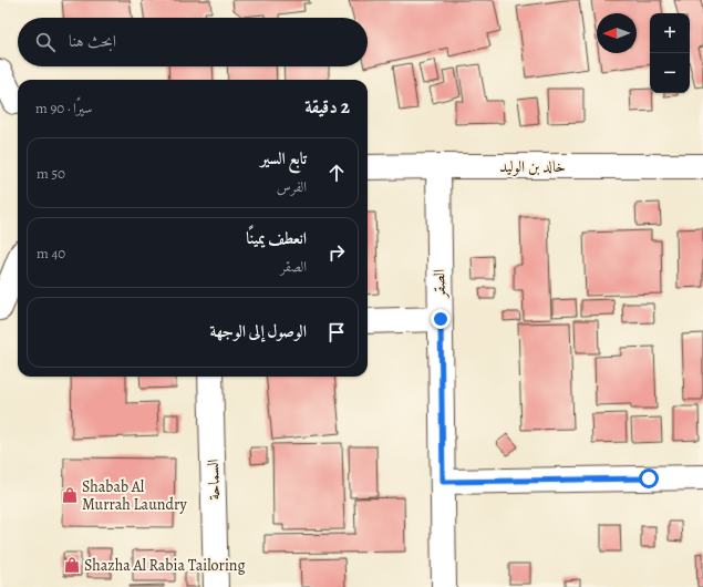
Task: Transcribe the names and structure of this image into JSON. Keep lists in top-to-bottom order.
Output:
{
  "streets": {
    "street": ["خالد بن الوليد", "الصقر", "السماحة"]
  },
  "crossings": [
    ["خالد بن الوليد", "الصقر"]
  ],
  "places": {
    "shop": ["Shabab Al Murrah Laundry", "Shazha Al Rabia Tailoring"]
  },
  "north": "left",
  "page": {
    "map_buttons": ["+", "−"],
    "search": "ابحث هنا",
    "heading": ["2 دقيقة", "سيرًا · 90 m"],
    "list": [
      ["تابع السير", "الفرس", "50 m"],
      ["انعطف يمينًا", "الصقر", "40 m"],
      "الوصول إلى الوجهة"
    ]
  }
}
